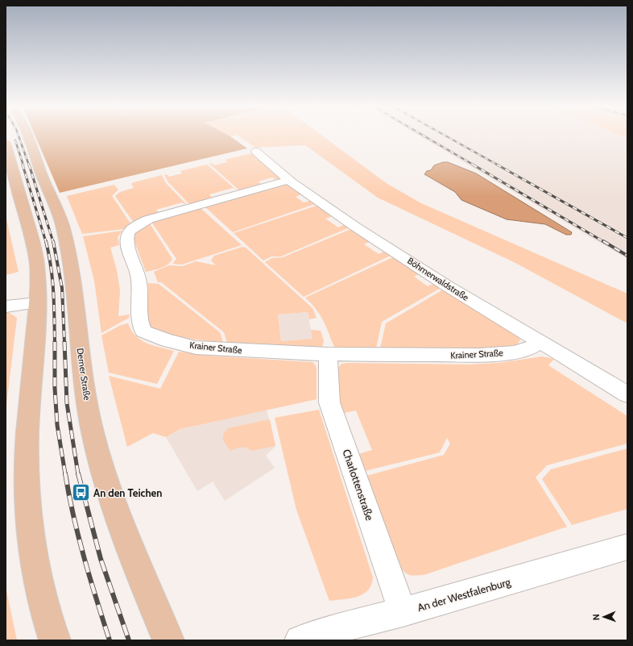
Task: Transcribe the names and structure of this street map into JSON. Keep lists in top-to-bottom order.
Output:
{
  "streets": {
    "main road": ["Derner Straße"],
    "street": [
      "Böhmerwaldstraße",
      "Krainer Straße",
      "Charlottenstraße",
      "An der Westfalenburg"
    ]
  },
  "crossings": [
    ["Böhmerwaldstraße", "Krainer Straße"],
    ["Krainer Straße", "Charlottenstraße"],
    ["Charlottenstraße", "An der Westfalenburg"]
  ],
  "places": {
    "bus stop": ["An den Teichen"]
  },
  "north": "left"
}
